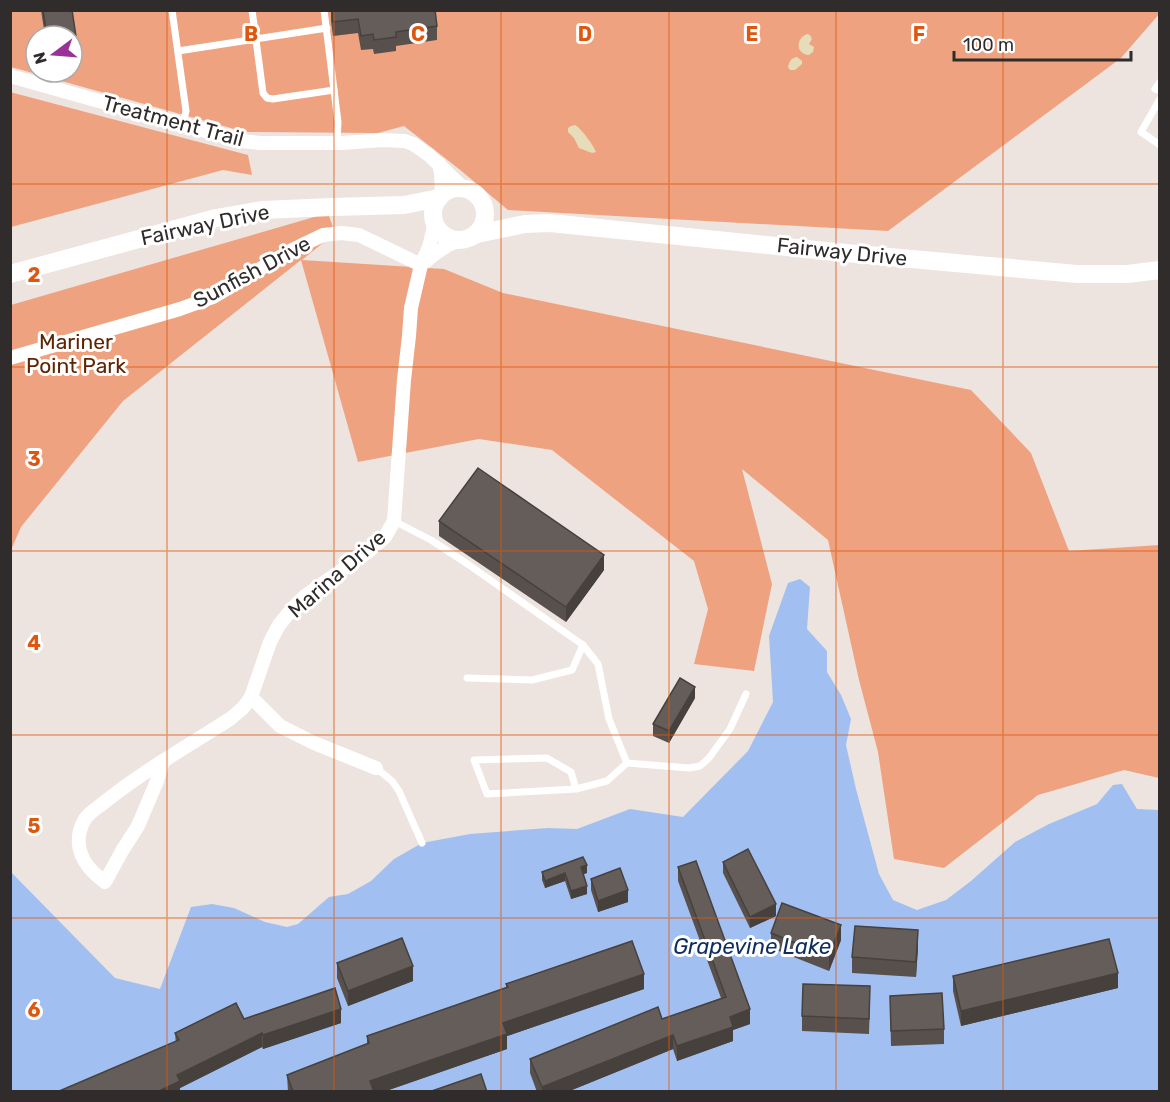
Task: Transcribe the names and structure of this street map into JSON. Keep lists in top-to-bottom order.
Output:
{
  "streets": {
    "street": [
      "Treatment Trail",
      "Fairway Drive",
      "Sunfish Drive",
      "Marina Drive"
    ]
  },
  "crossings": [
    ["Treatment Trail", "Fairway Drive"],
    ["Treatment Trail", "Marina Drive"],
    ["Fairway Drive", "Marina Drive"],
    ["Sunfish Drive", "Marina Drive"]
  ],
  "water": ["Grapevine Lake"],
  "parks": ["Mariner Point Park"],
  "scale_bar": "100 m",
  "north": "left",
  "grid": {
    "columns": [
      "B",
      "C",
      "D",
      "E",
      "F"
    ],
    "rows": [
      "2",
      "3",
      "4",
      "5",
      "6"
    ]
  }
}
